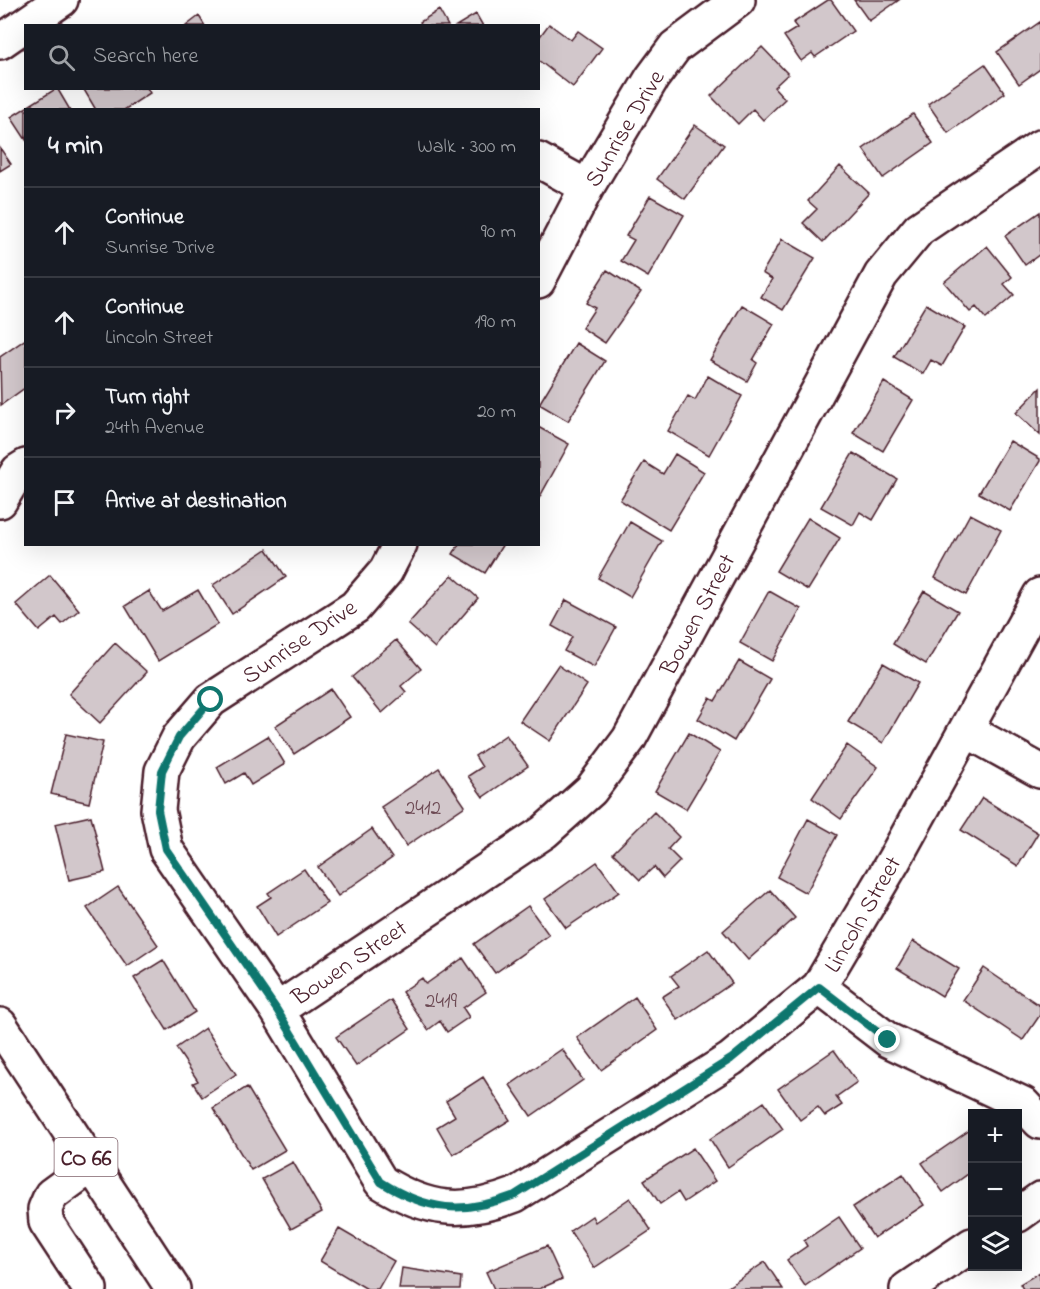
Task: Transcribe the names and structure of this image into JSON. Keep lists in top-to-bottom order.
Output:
{
  "streets": {
    "street": [
      "Sunrise Drive",
      "Bowen Street",
      "Lincoln Street",
      "CO 66"
    ]
  },
  "crossings": [
    ["Sunrise Drive", "Bowen Street"],
    ["Sunrise Drive", "Lincoln Street"],
    ["Bowen Street", "Lincoln Street"]
  ],
  "house_numbers": ["2412", "2419"],
  "page": {
    "search": "Search here",
    "heading": ["4 min", "Walk · 300 m"],
    "list": [
      ["Continue", "Sunrise Drive", "90 m"],
      ["Continue", "Lincoln Street", "190 m"],
      ["Turn right", "24th Avenue", "20 m"],
      "Arrive at destination"
    ],
    "map_buttons": ["+", "−"]
  }
}
